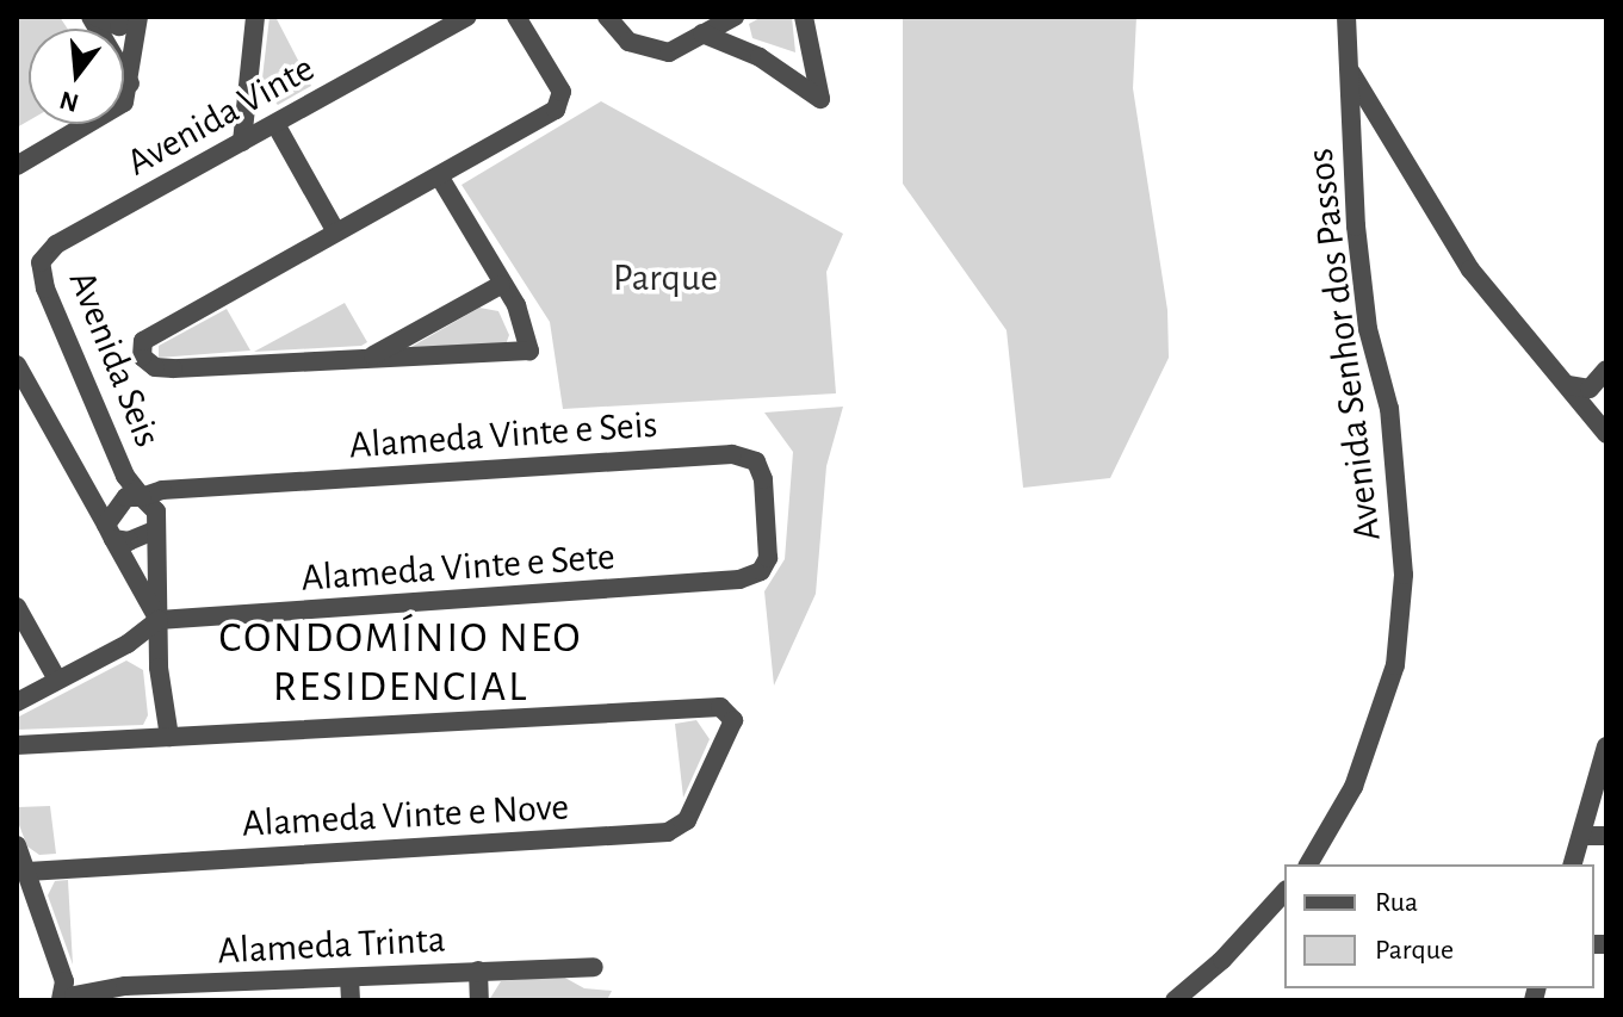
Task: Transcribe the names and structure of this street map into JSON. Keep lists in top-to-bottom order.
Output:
{
  "streets": {
    "street": [
      "Avenida Vinte",
      "Avenida Senhor dos Passos",
      "Avenida Seis",
      "Alameda Vinte e Seis",
      "Alameda Vinte e Sete",
      "Alameda Vinte e Nove",
      "Alameda Trinta"
    ]
  },
  "crossings": [
    ["Avenida Vinte", "Avenida Seis"],
    ["Avenida Seis", "Alameda Vinte e Seis"],
    ["Alameda Vinte e Seis", "Alameda Vinte e Sete"]
  ],
  "districts": ["CONDOMÍNIO NEO RESIDENCIAL"],
  "parks": ["Parque"],
  "legend": ["Rua", "Parque"],
  "north": "bottom"
}
